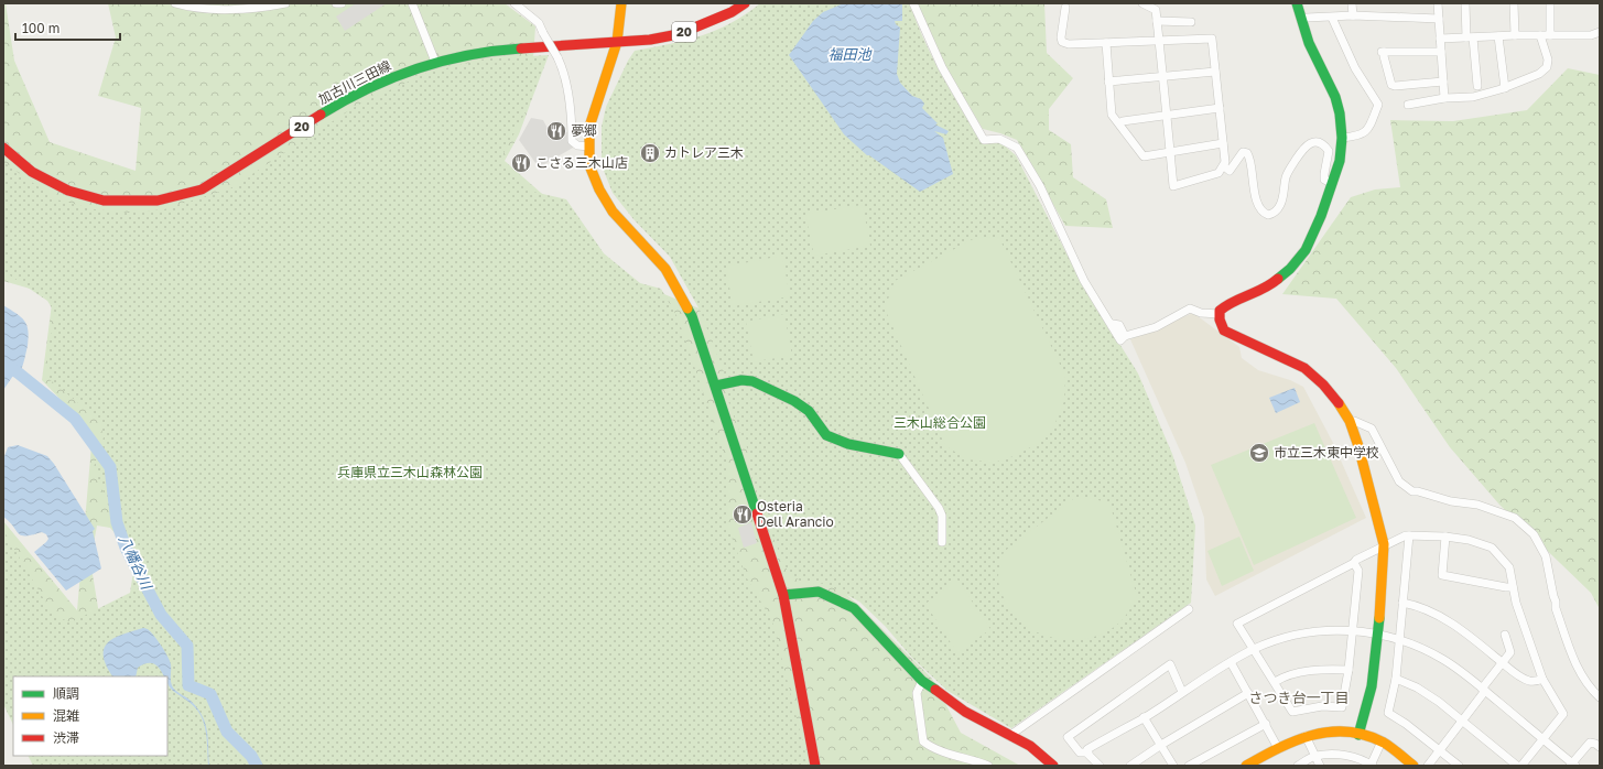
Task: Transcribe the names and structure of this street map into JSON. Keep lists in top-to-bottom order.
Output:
{
  "streets": {
    "street": ["20", "加古川三田線"]
  },
  "districts": ["さつき台一丁目"],
  "water": ["福田池", "八幡谷川"],
  "parks": ["三木山総合公園", "兵庫県立三木山森林公園"],
  "places": {
    "restaurant": ["夢郷", "こさる三木山店", "Osteria Dell Arancio"],
    "building": ["カトレア三木"],
    "school or university": ["市立三木東中学校"]
  },
  "legend": ["順調", "混雑", "渋滞"],
  "scale_bar": "100 m"
}
